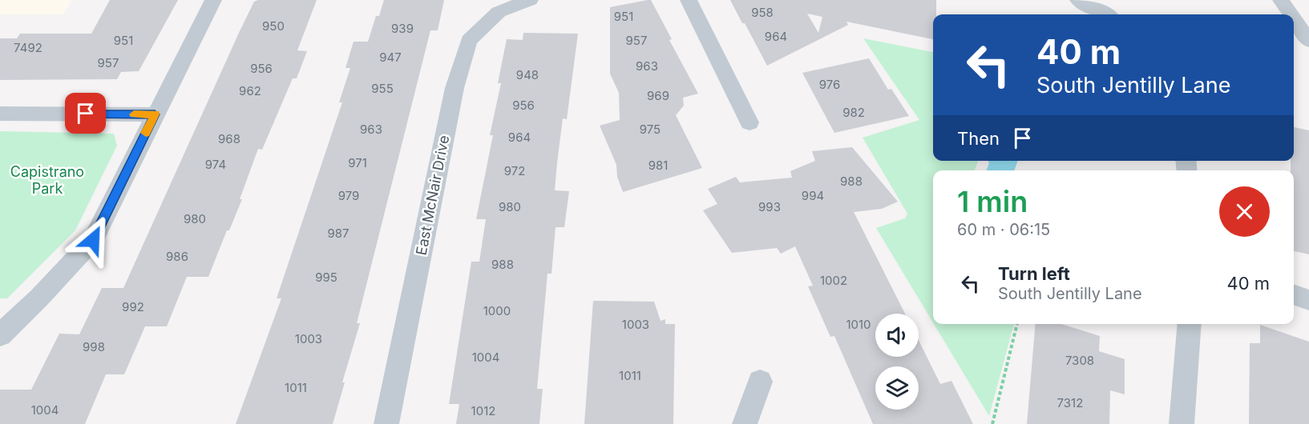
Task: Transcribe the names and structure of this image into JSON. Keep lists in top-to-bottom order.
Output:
{
  "streets": {
    "street": ["East McNair Drive"]
  },
  "parks": ["Capistrano Park"],
  "house_numbers": [
    "958",
    "951",
    "950",
    "939",
    "964",
    "951",
    "957",
    "7492",
    "947",
    "957",
    "963",
    "956",
    "948",
    "976",
    "955",
    "962",
    "969",
    "956",
    "982",
    "963",
    "975",
    "964",
    "968",
    "971",
    "974",
    "981",
    "972",
    "988",
    "979",
    "994",
    "980",
    "993",
    "980",
    "987",
    "986",
    "988",
    "995",
    "1002",
    "992",
    "1000",
    "1003",
    "1010",
    "1003",
    "998",
    "1004",
    "7308",
    "1011",
    "1011",
    "7312",
    "1004",
    "1012"
  ],
  "page": {
    "turn": ["40 m", "South Jentilly Lane"],
    "then": "Then",
    "heading": ["1 min", "60 m · 06:15"],
    "list": [
      {
        "name": "Turn left",
        "note": "South Jentilly Lane",
        "value": "40 m"
      }
    ]
  }
}
